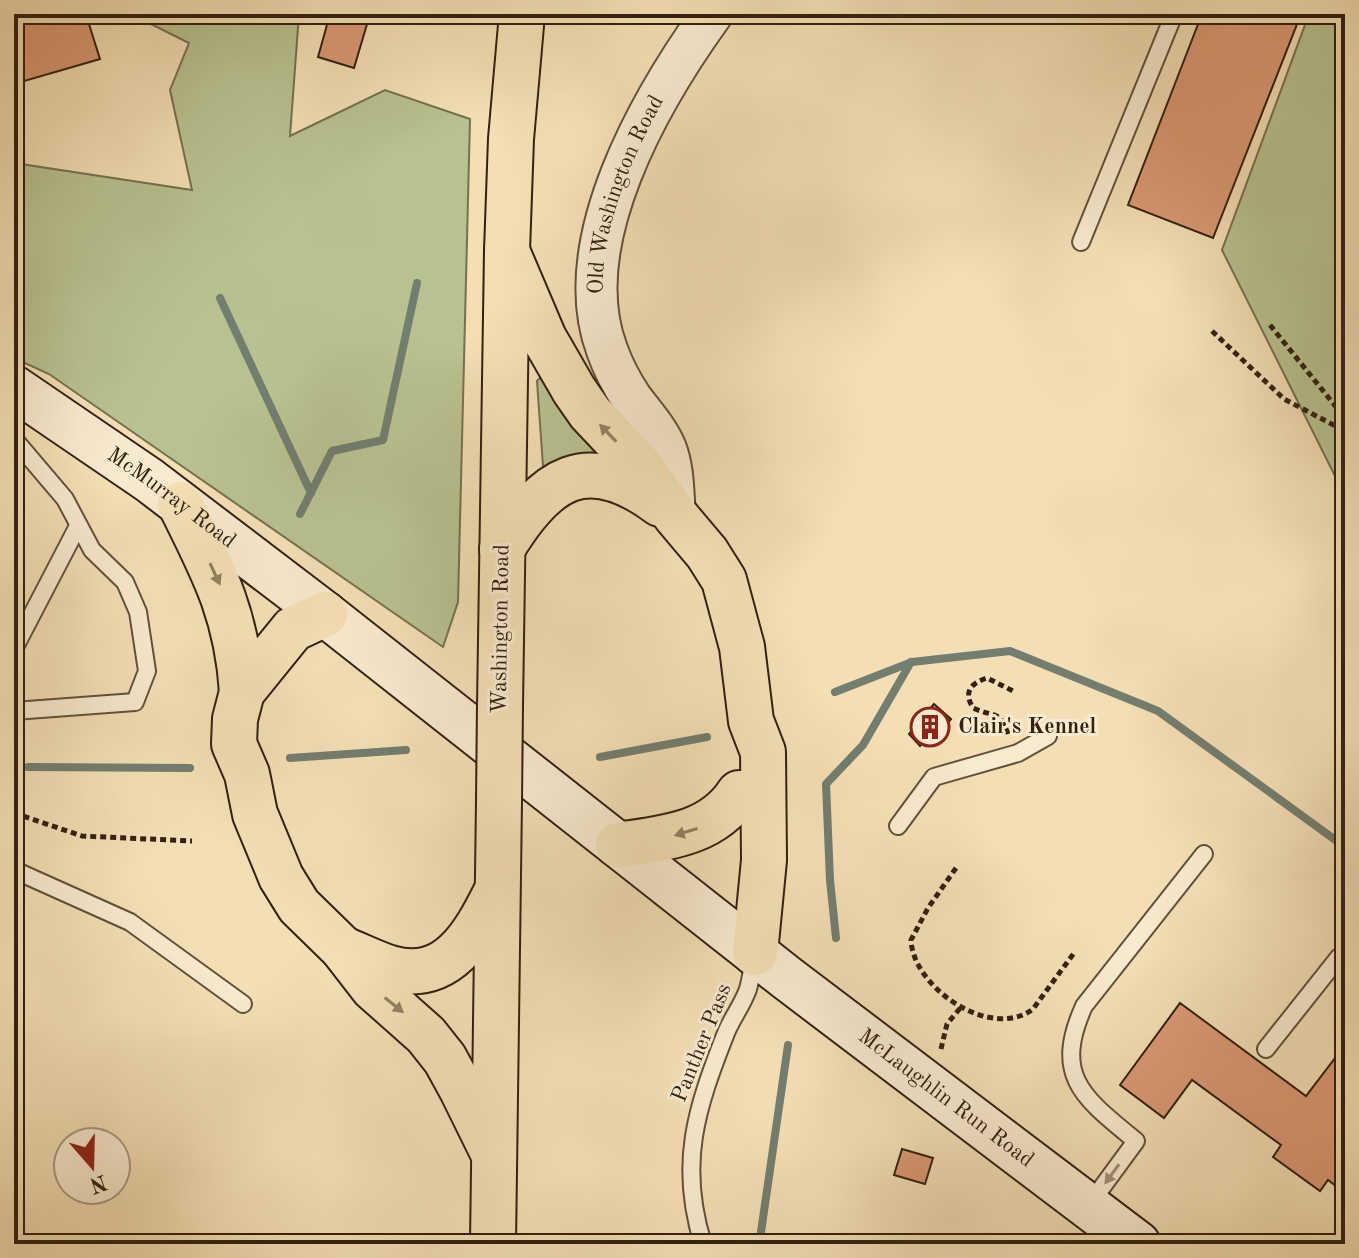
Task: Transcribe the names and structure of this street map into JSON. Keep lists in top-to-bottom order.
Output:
{
  "streets": {
    "main road": ["McMurray Road", "Washington Road", "McLaughlin Run Road"],
    "street": ["Old Washington Road"],
    "lane": ["Panther Pass"]
  },
  "crossings": [
    ["McMurray Road", "McLaughlin Run Road"],
    ["Panther Pass", "McLaughlin Run Road"]
  ],
  "places": {
    "building": ["Clair's Kennel"]
  },
  "north": "bottom"
}
